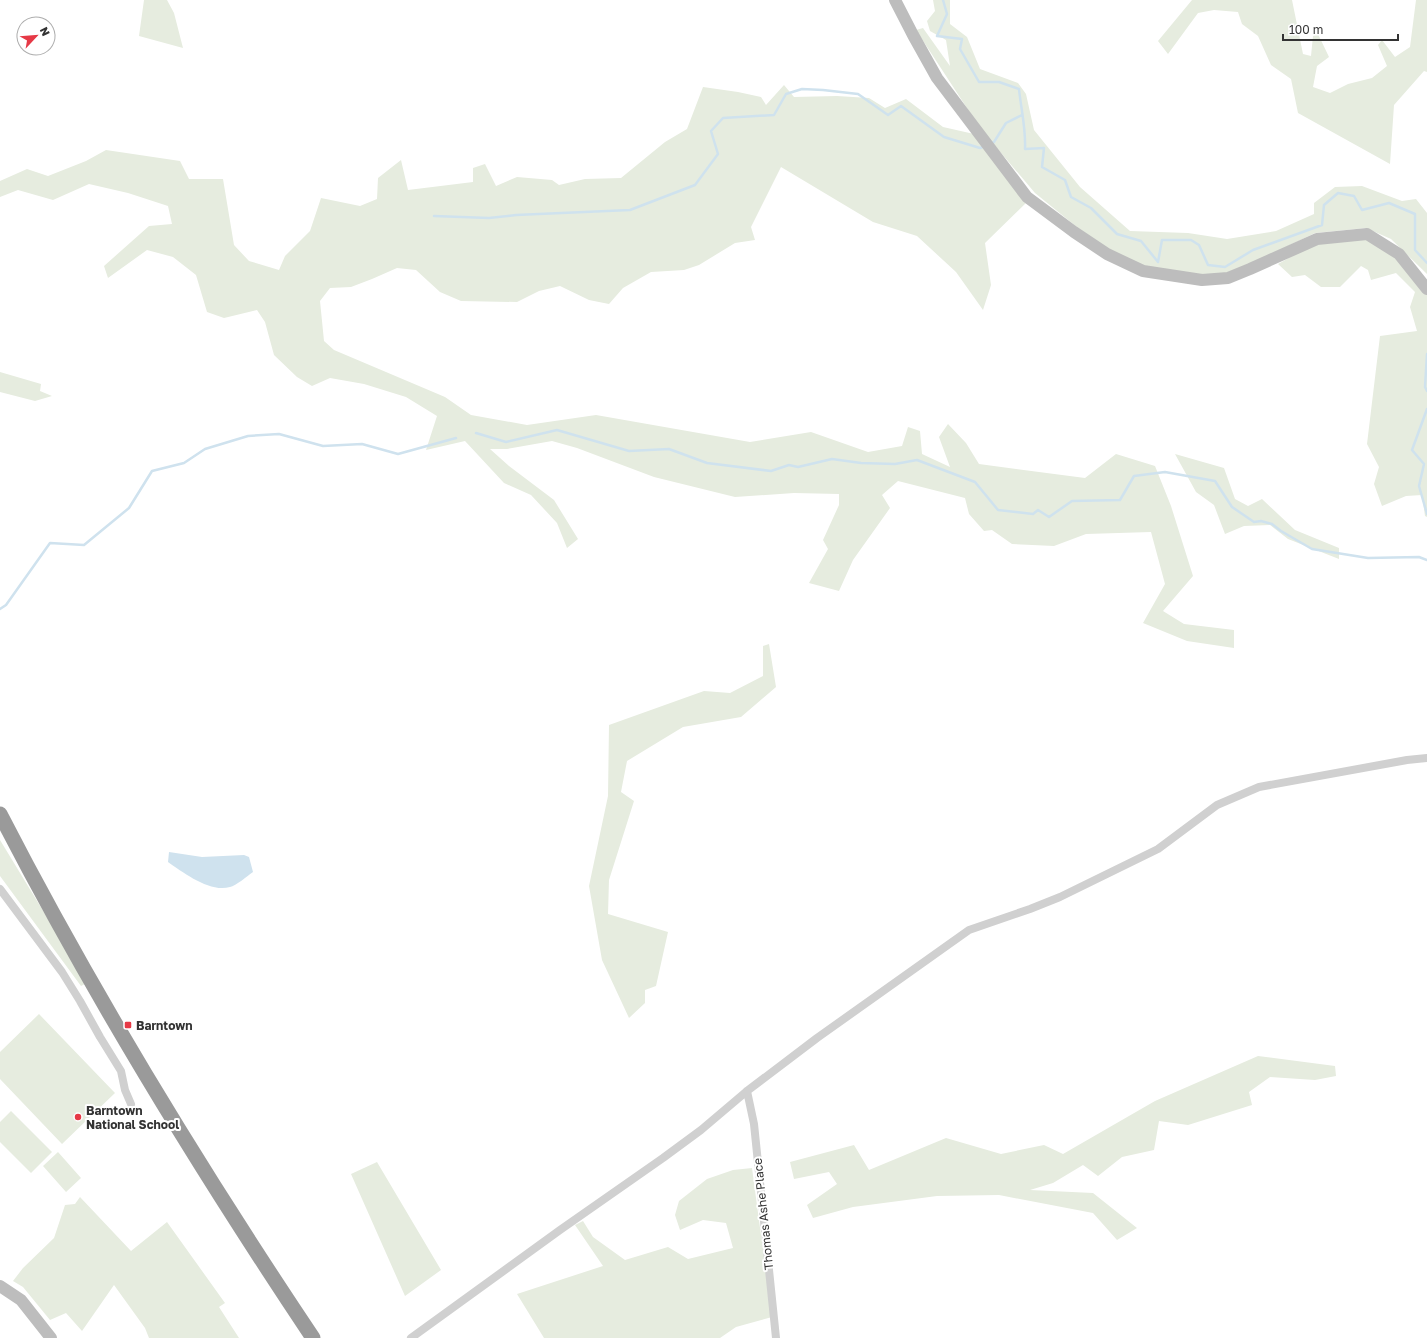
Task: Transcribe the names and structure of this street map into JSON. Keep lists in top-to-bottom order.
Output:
{
  "streets": {
    "street": ["Thomas Ashe Place"]
  },
  "places": {
    "transit": ["Barntown"],
    "other": ["Barntown National School"]
  },
  "scale_bar": "100 m",
  "north": "top right"
}
